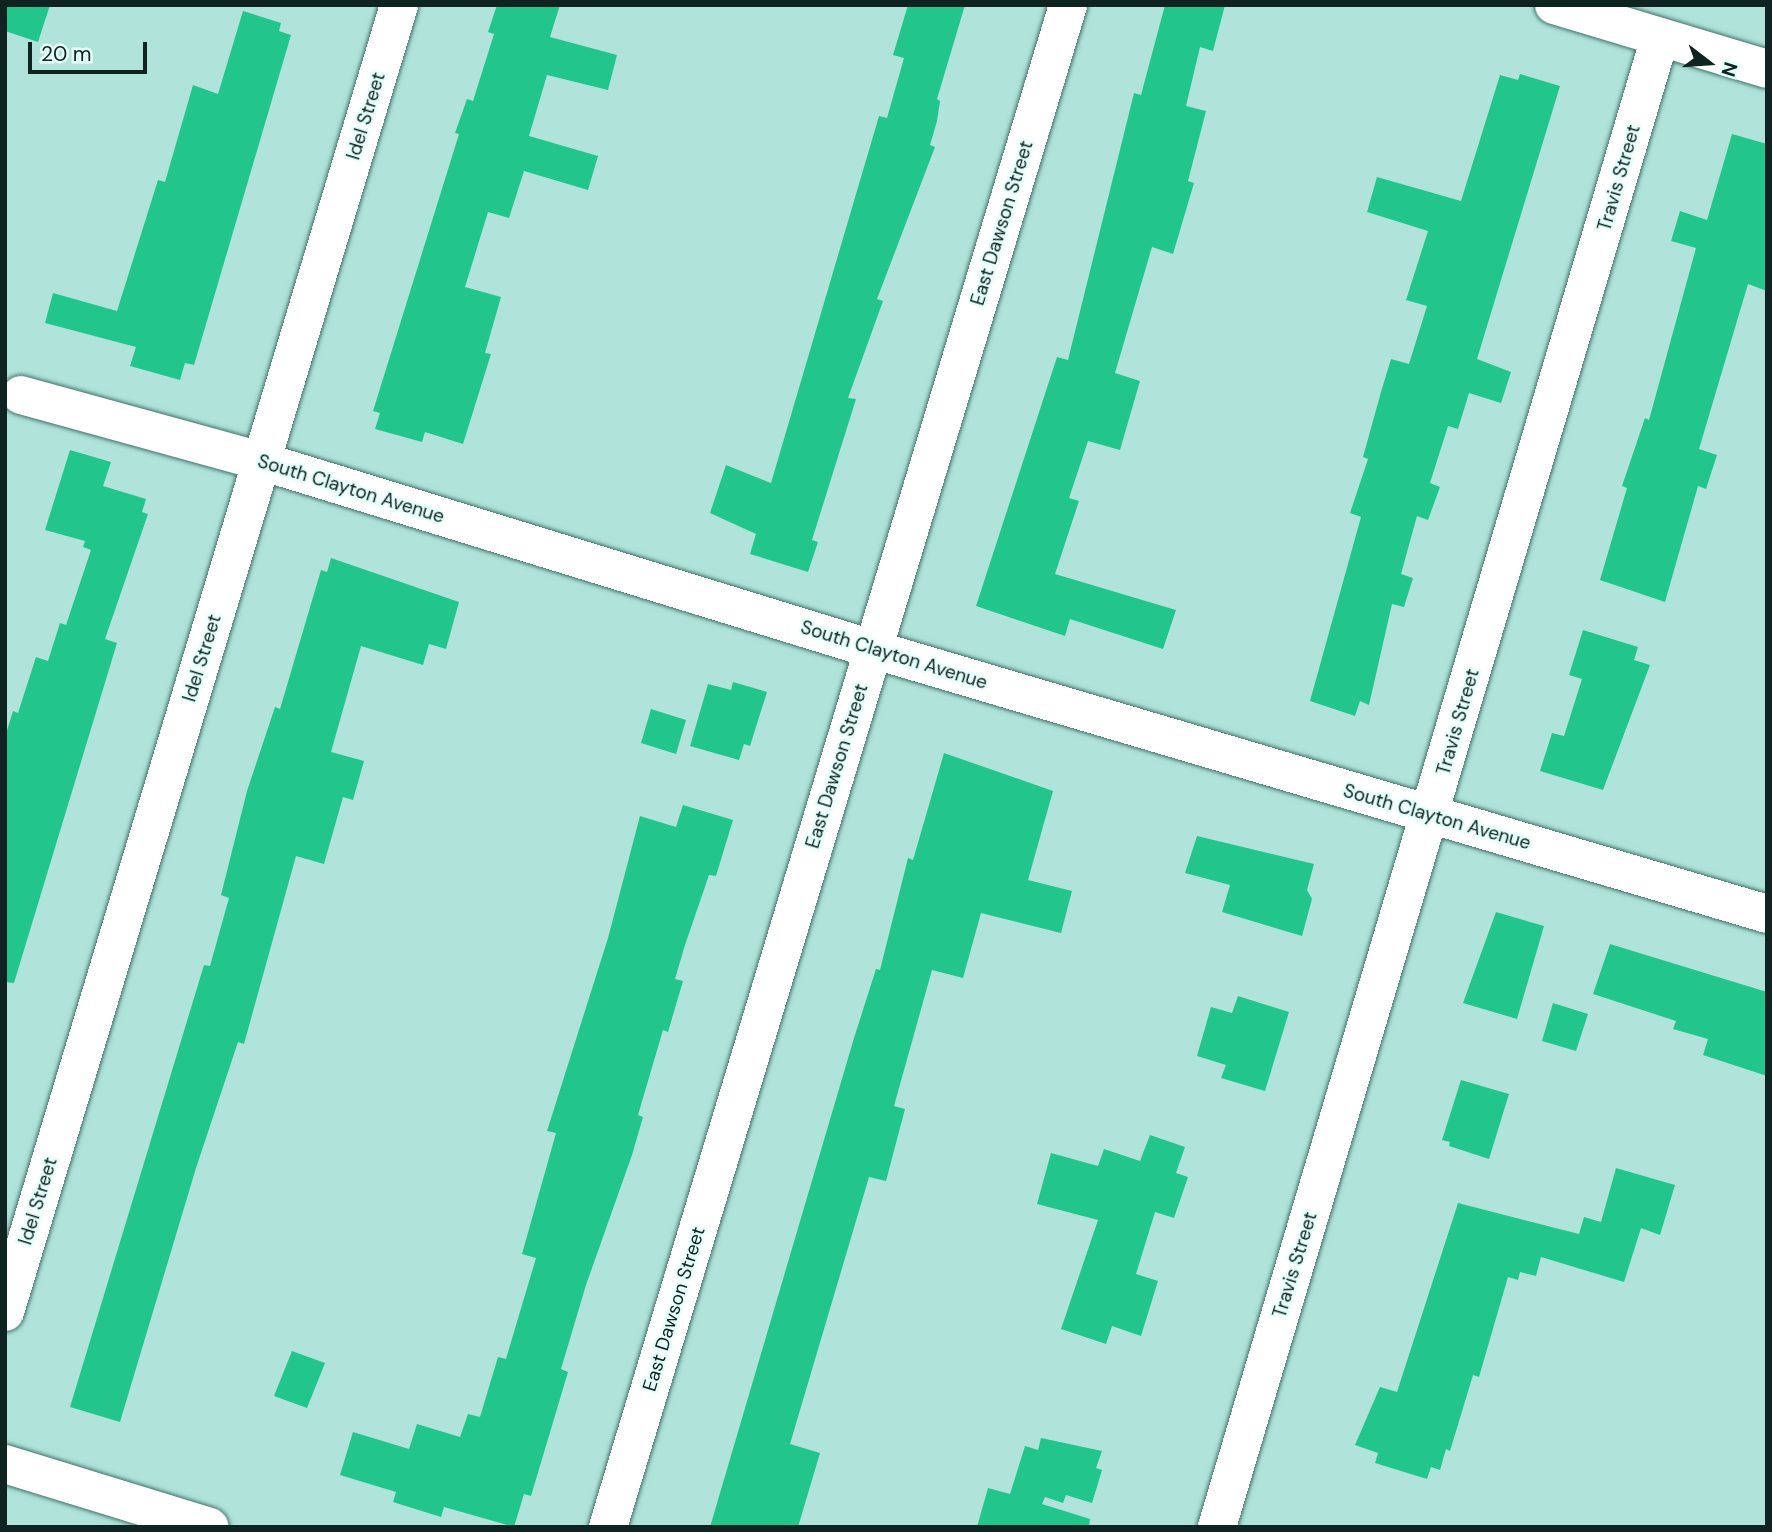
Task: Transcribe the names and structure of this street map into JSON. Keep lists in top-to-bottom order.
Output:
{
  "streets": {
    "street": [
      "Idel Street",
      "Travis Street",
      "East Dawson Street",
      "South Clayton Avenue"
    ]
  },
  "crossings": [
    ["Idel Street", "South Clayton Avenue"],
    ["Travis Street", "South Clayton Avenue"],
    ["East Dawson Street", "South Clayton Avenue"]
  ],
  "scale_bar": "20 m",
  "north": "right"
}
